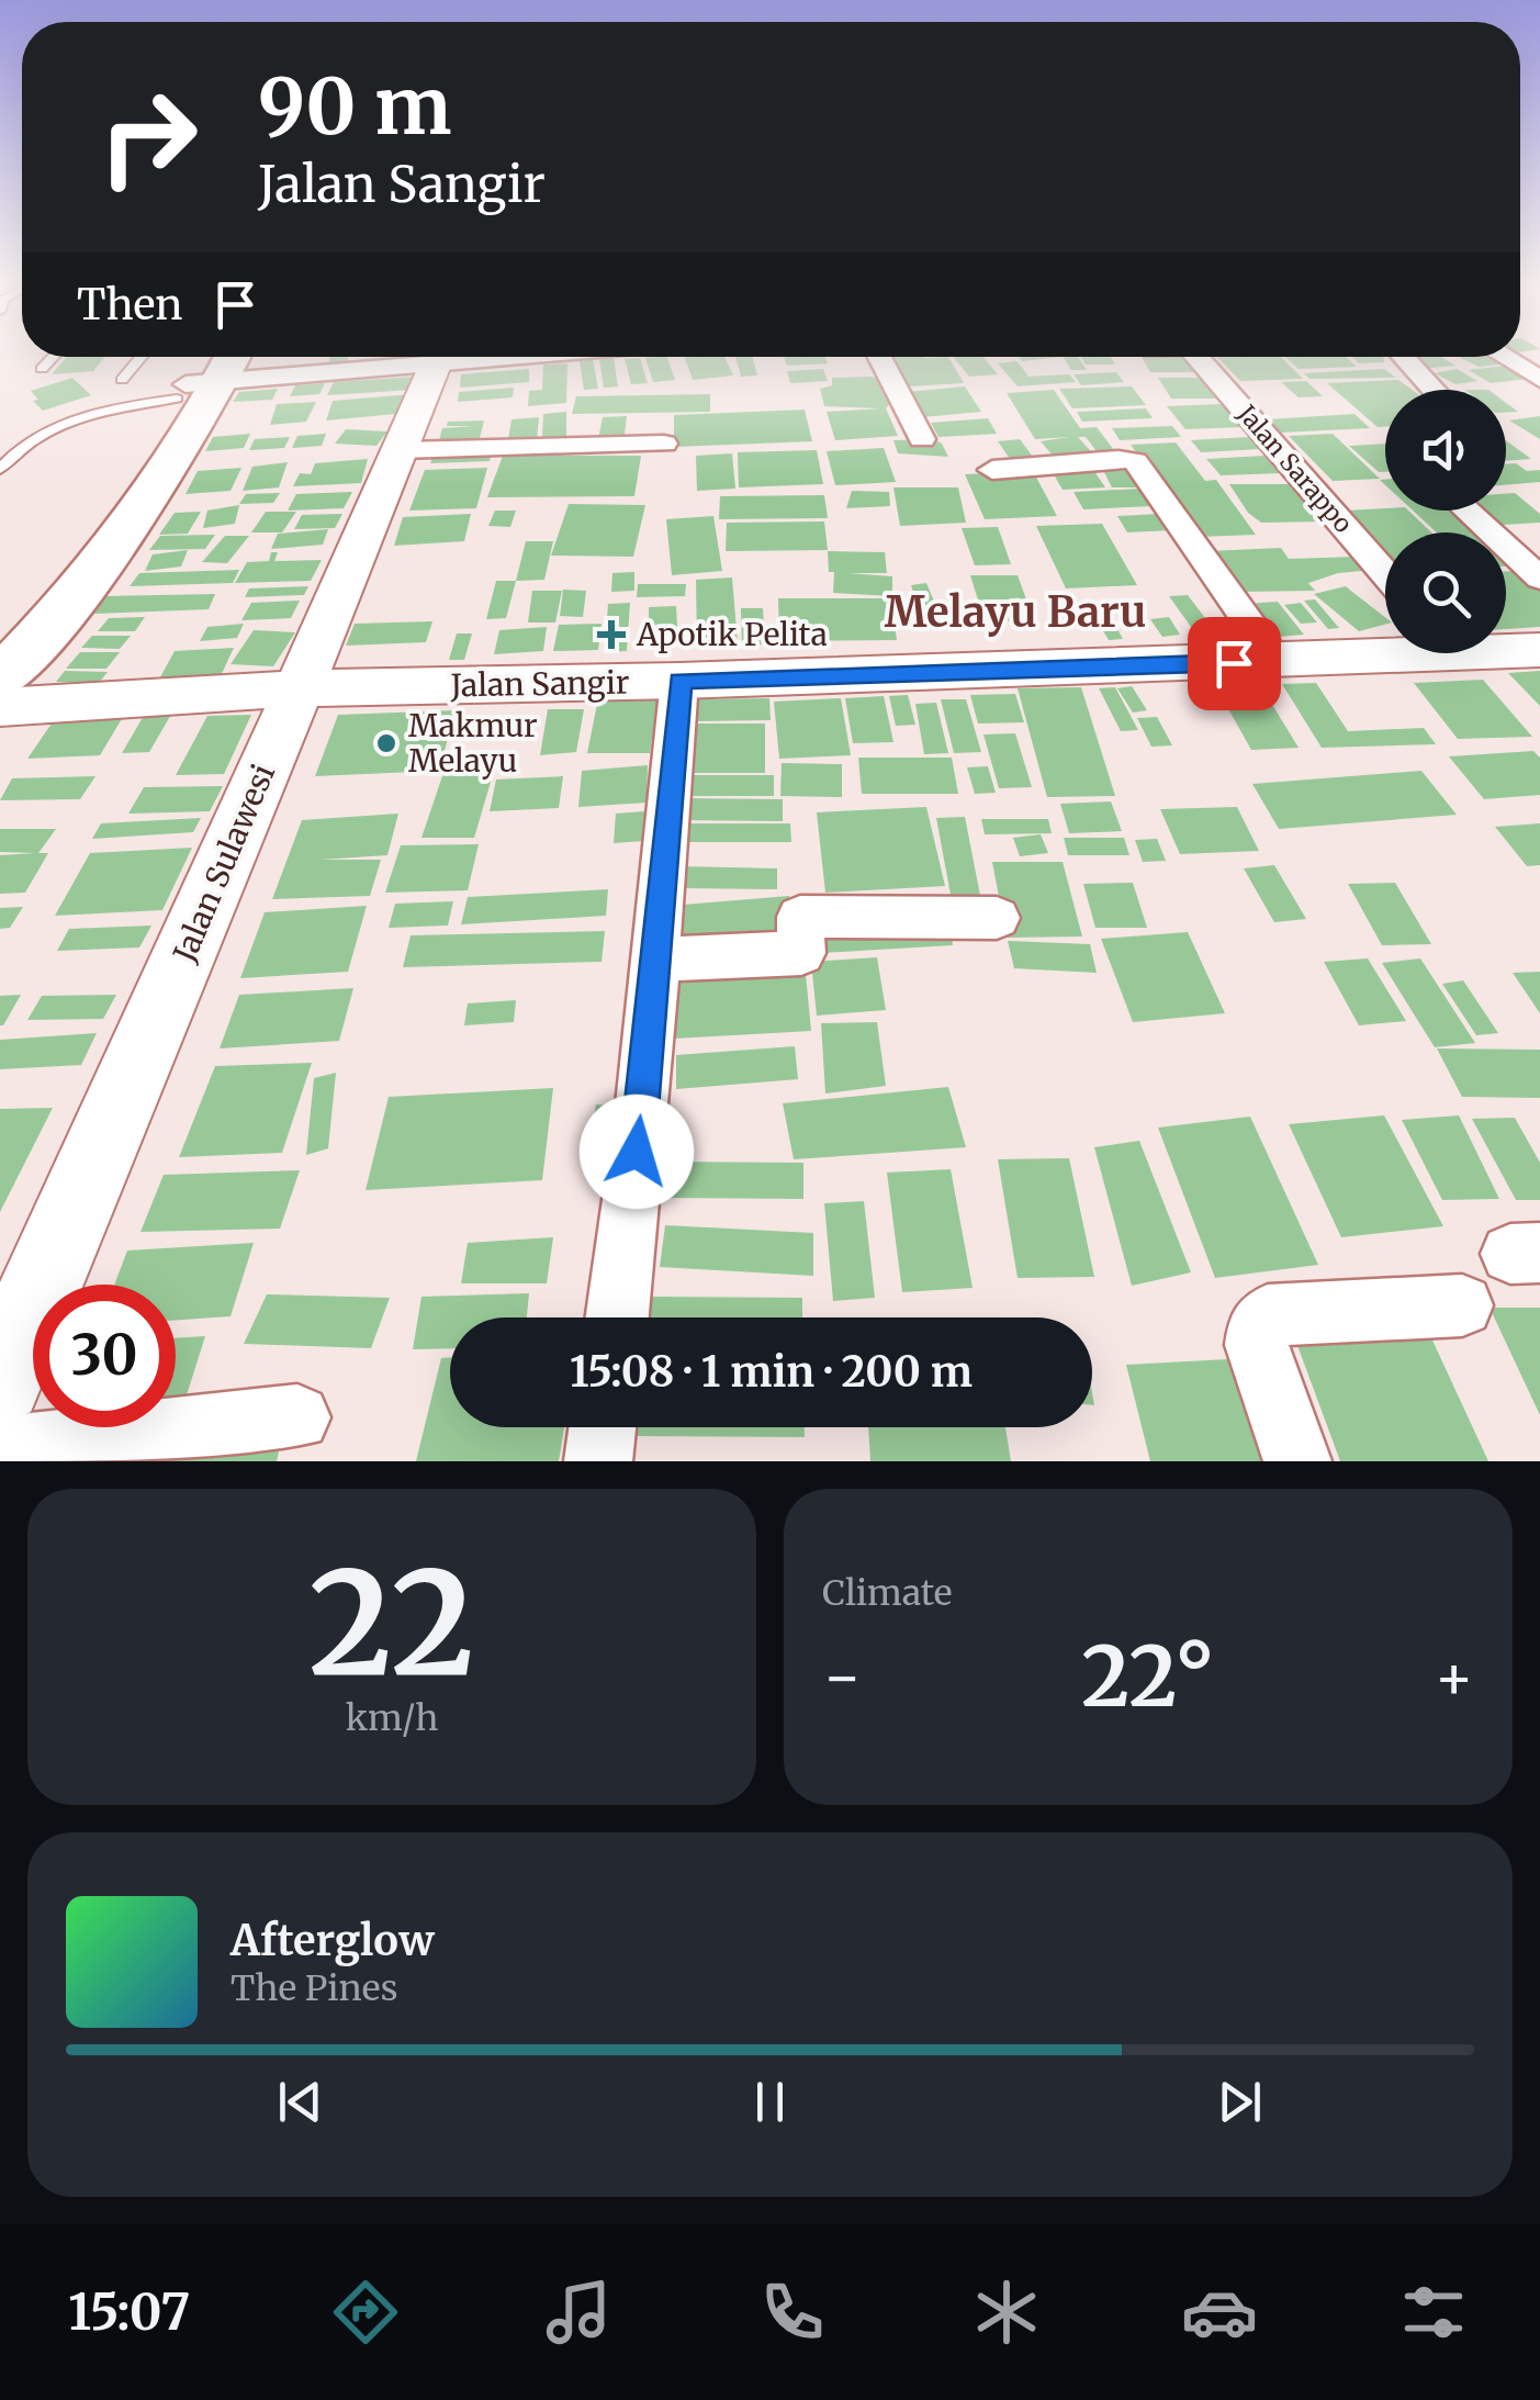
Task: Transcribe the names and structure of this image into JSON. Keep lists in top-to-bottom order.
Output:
{
  "streets": {
    "street": ["Jalan Sarappo", "Jalan Sangir", "Jalan Sulawesi"]
  },
  "crossings": [
    ["Jalan Sangir", "Jalan Sulawesi"]
  ],
  "districts": ["Melayu Baru"],
  "places": {
    "health": ["Apotik Pelita"],
    "other": ["Makmur Melayu"]
  },
  "page": {
    "turn": ["90 m", "Jalan Sangir"],
    "then": "Then",
    "limit": "30",
    "trip": "15:08 · 1 min · 200 m",
    "tile": [
      ["22", "km/h"],
      "Climate"
    ],
    "heat": ["−", "22°", "+"],
    "song": ["Afterglow", "The Pines"],
    "tabs": "15:07"
  }
}
